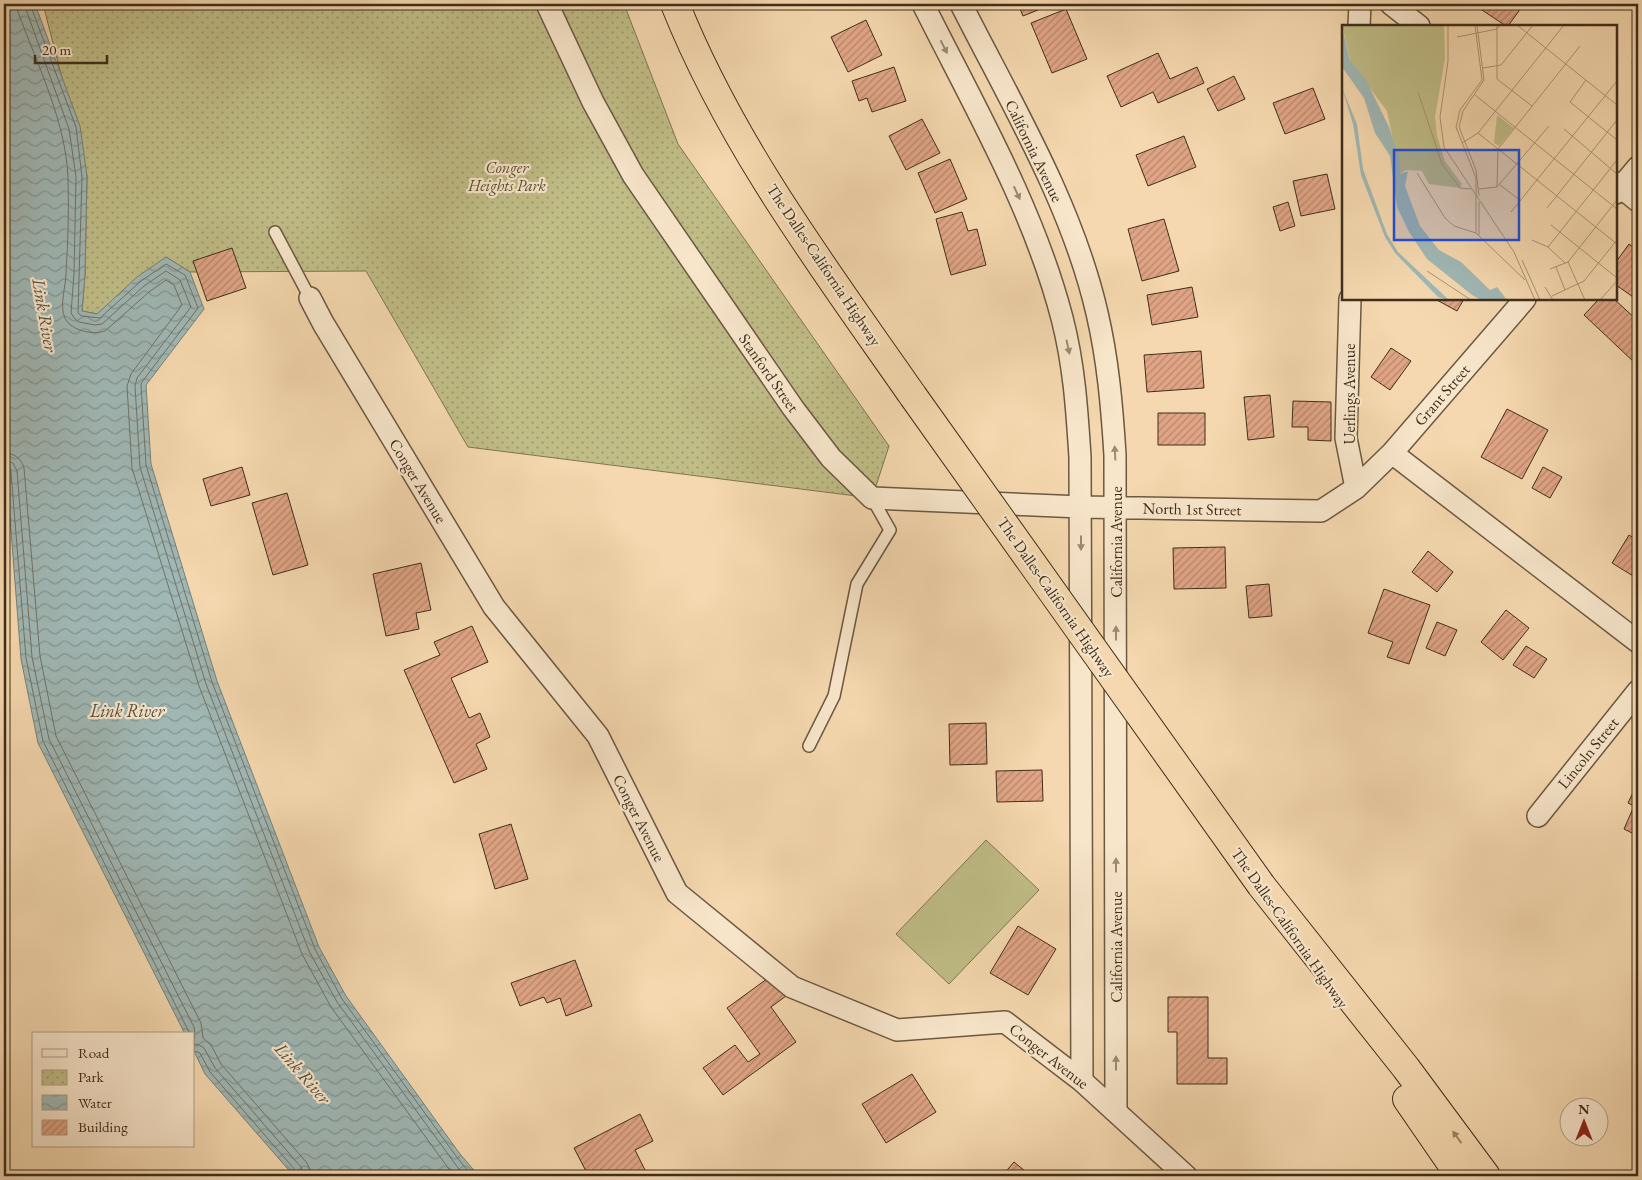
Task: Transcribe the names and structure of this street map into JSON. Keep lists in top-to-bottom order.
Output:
{
  "streets": {
    "highway": ["The Dalles-California Highway"],
    "street": [
      "California Avenue",
      "Stanford Street",
      "Uerlings Avenue",
      "Grant Street",
      "Conger Avenue",
      "North 1st Street",
      "Lincoln Street"
    ]
  },
  "crossings": [
    ["California Avenue", "Conger Avenue"],
    ["California Avenue", "North 1st Street"],
    ["Stanford Street", "North 1st Street"],
    ["Uerlings Avenue", "Grant Street"],
    ["Uerlings Avenue", "North 1st Street"],
    ["Grant Street", "North 1st Street"]
  ],
  "water": ["Link River"],
  "parks": ["Conger Heights Park"],
  "legend": [
    "Road",
    "Park",
    "Water",
    "Building"
  ],
  "scale_bar": "20 m",
  "north": "top"
}
